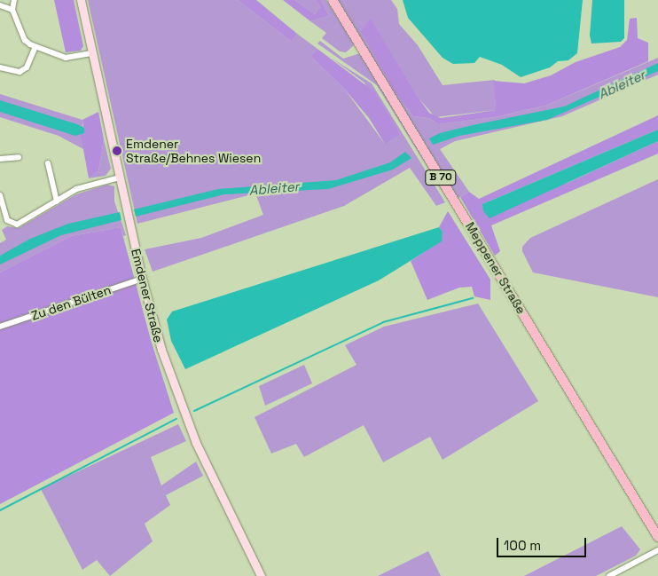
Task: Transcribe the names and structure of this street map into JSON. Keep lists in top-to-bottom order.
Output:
{
  "streets": {
    "main road": ["B 70", "Meppener Straße"],
    "street": ["Emdener Straße", "Zu den Bülten"]
  },
  "crossings": [
    ["Emdener Straße", "Zu den Bülten"]
  ],
  "water": ["Ableiter"],
  "places": ["Emdener Straße/Behnes Wiesen"],
  "scale_bar": "100 m"
}
